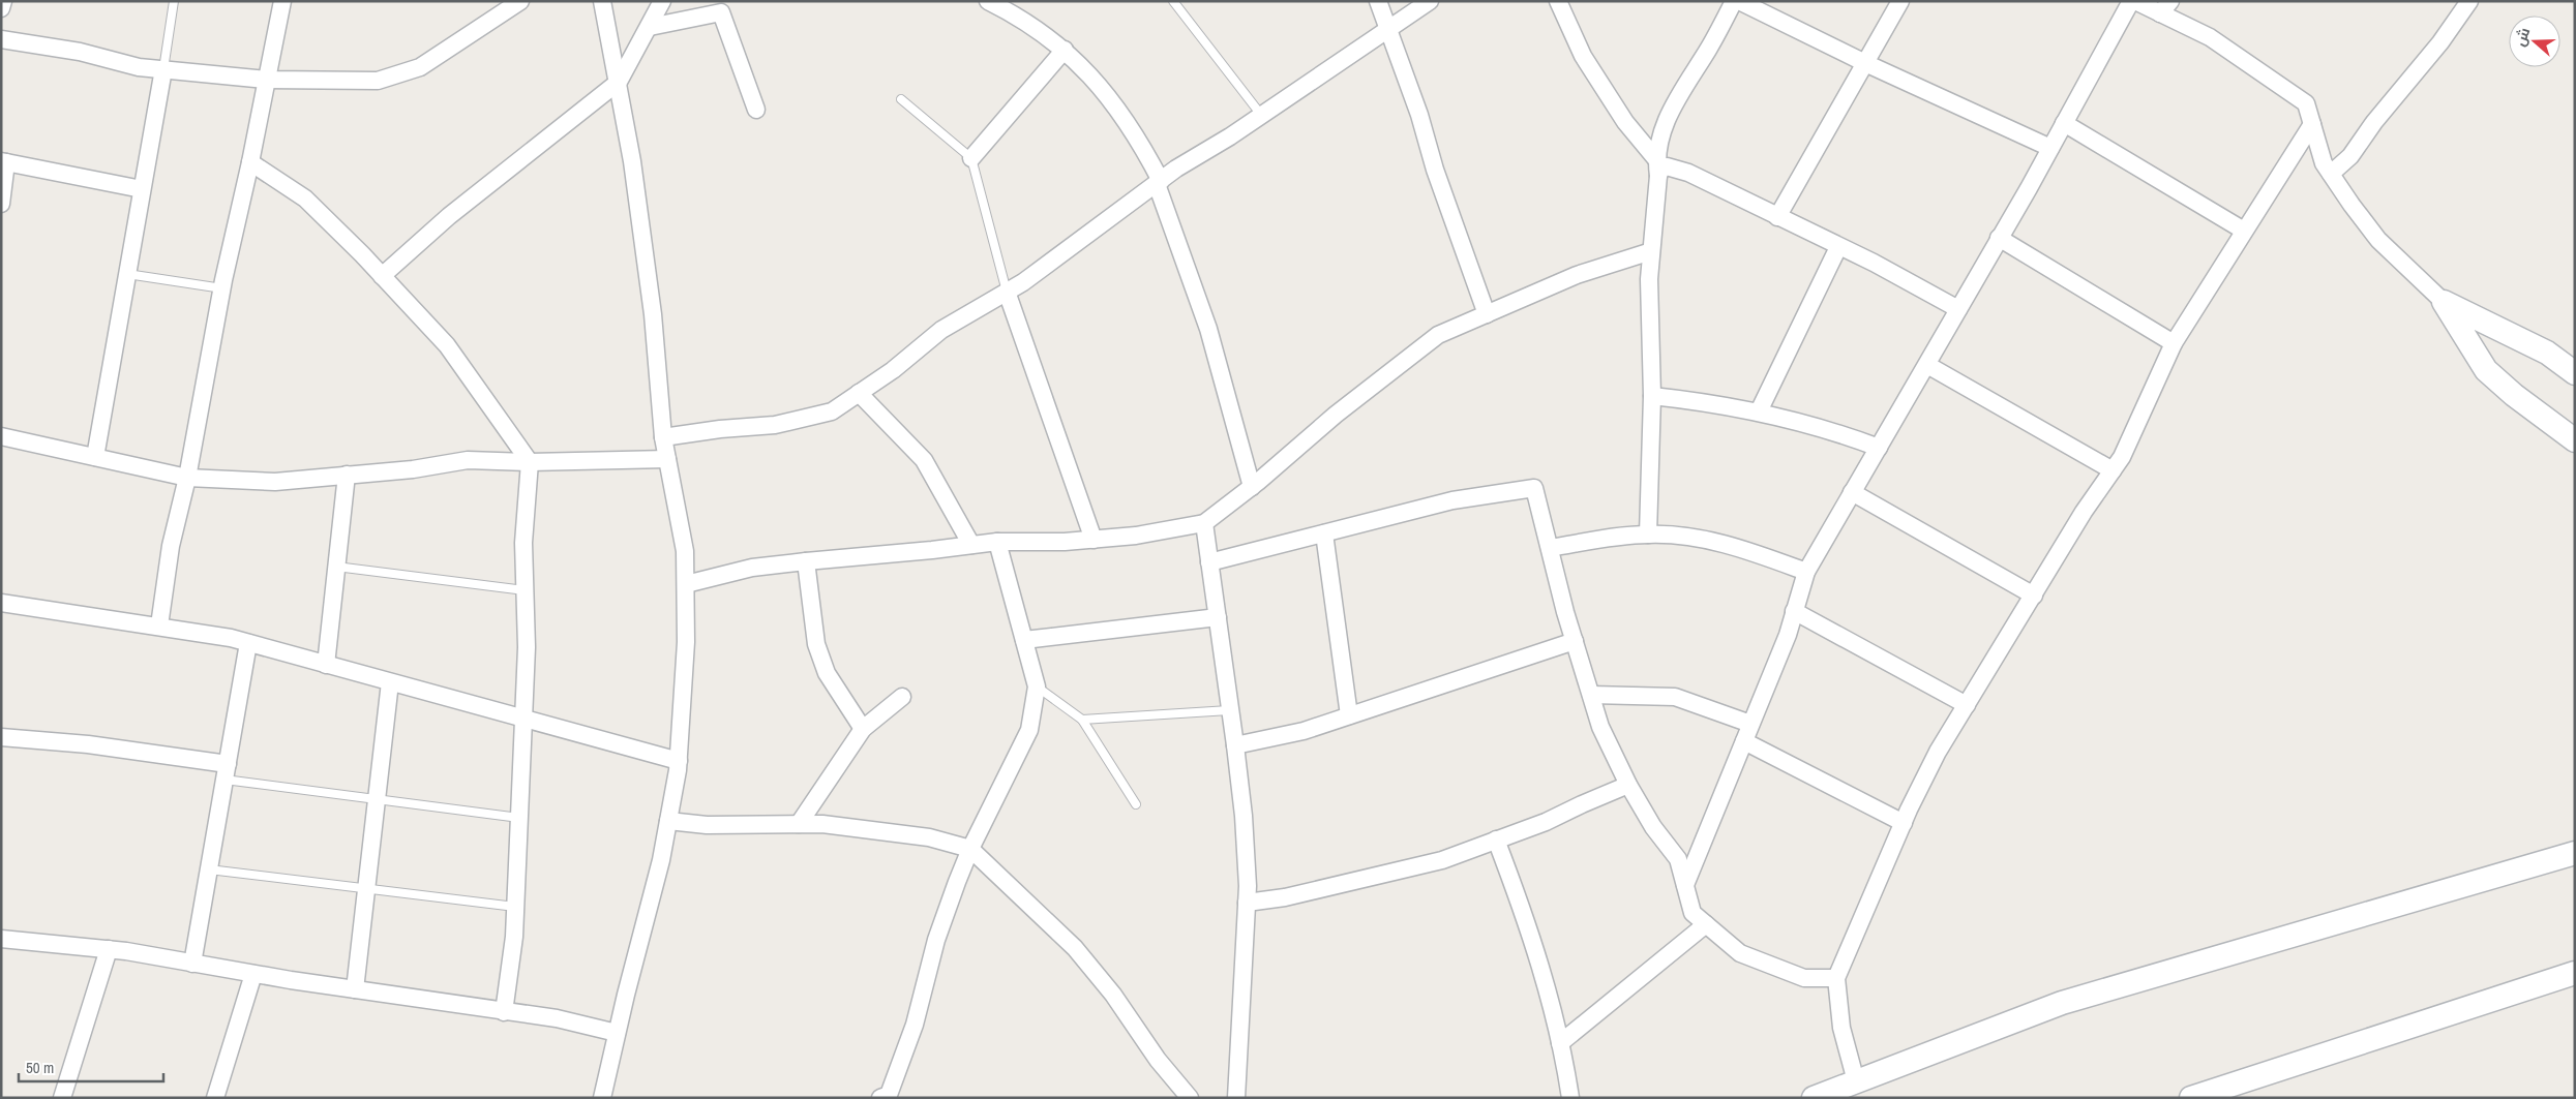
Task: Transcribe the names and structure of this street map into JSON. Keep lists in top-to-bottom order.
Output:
{
  "scale_bar": "50 m",
  "north": "left"
}
